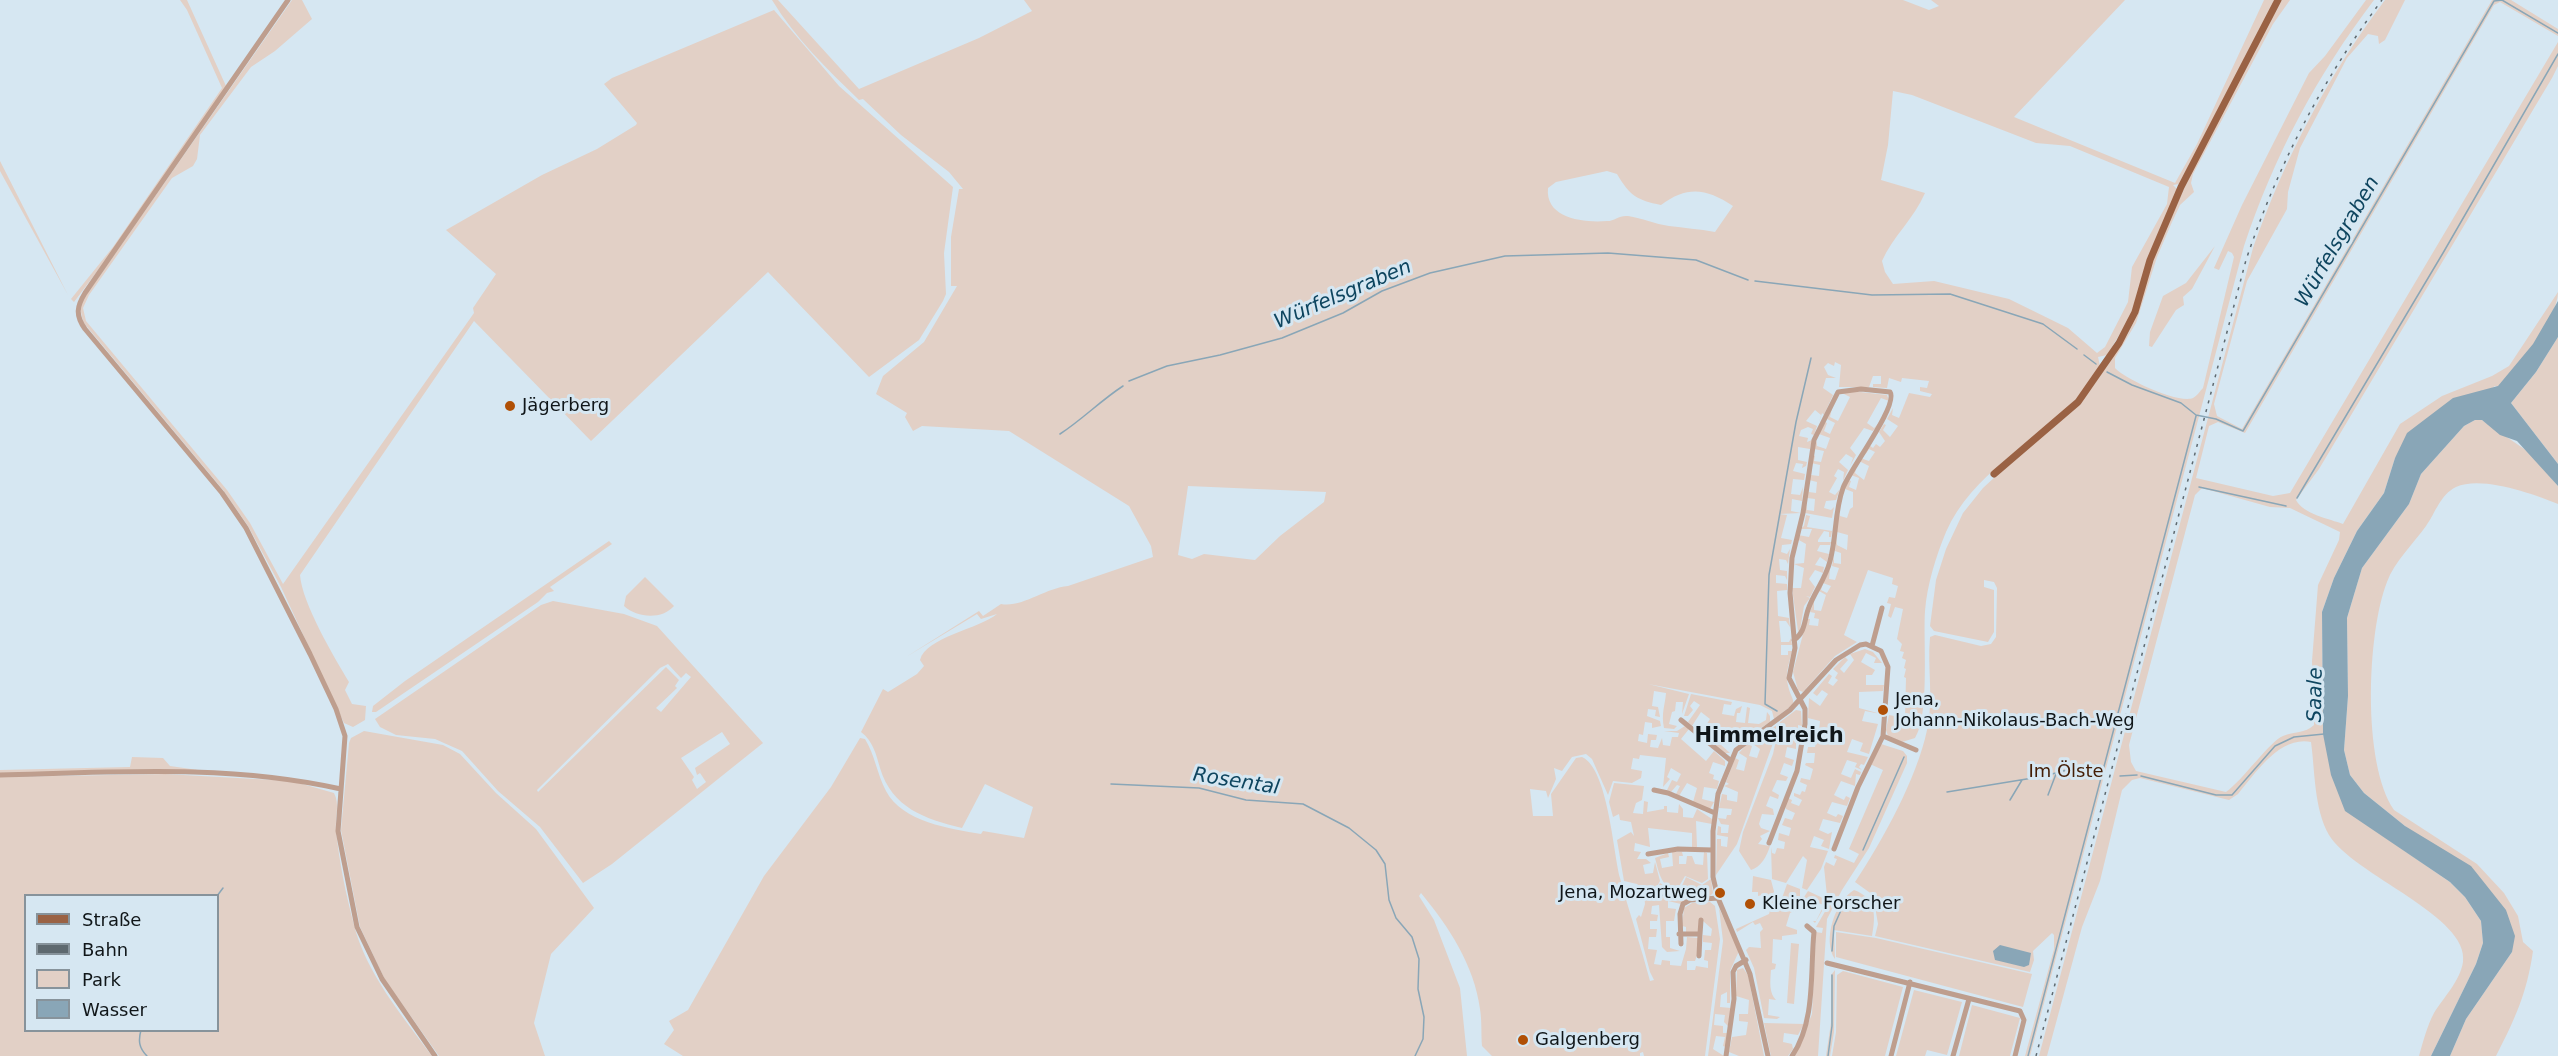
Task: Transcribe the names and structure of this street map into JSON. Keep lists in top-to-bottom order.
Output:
{
  "districts": ["Himmelreich"],
  "water": ["Würfelsgraben", "Saale", "Rosental"],
  "parks": ["Im Ölste"],
  "places": [
    "Jägerberg",
    "Jena, Johann-Nikolaus-Bach-Weg",
    "Jena, Mozartweg",
    "Kleine Forscher",
    "Galgenberg"
  ],
  "legend": [
    "Straße",
    "Bahn",
    "Park",
    "Wasser"
  ]
}
